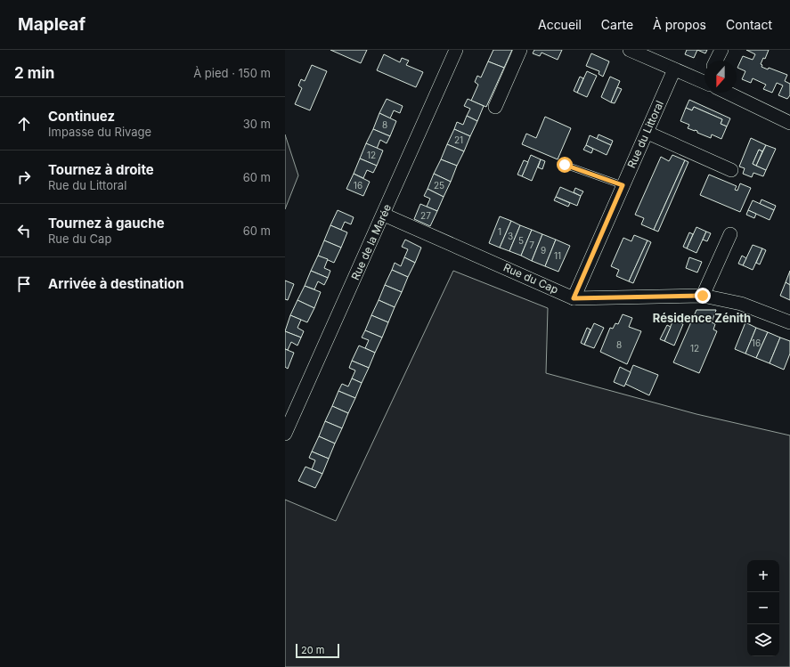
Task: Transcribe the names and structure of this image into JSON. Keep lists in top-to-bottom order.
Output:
{
  "streets": {
    "street": ["Rue du Littoral", "Rue de la Marée", "Rue du Cap"]
  },
  "crossings": [
    ["Rue du Littoral", "Rue du Cap"],
    ["Rue de la Marée", "Rue du Cap"]
  ],
  "districts": ["Résidence Zénith"],
  "house_numbers": [
    "8",
    "21",
    "12",
    "16",
    "25",
    "27",
    "1",
    "3",
    "5",
    "7",
    "9",
    "11",
    "16",
    "8",
    "12"
  ],
  "scale_bar": "20 m",
  "north": "bottom",
  "page": {
    "header": "Mapleaf",
    "nav": [
      "Accueil",
      "Carte",
      "À propos",
      "Contact"
    ],
    "heading": ["2 min", "À pied · 150 m"],
    "list": [
      ["Continuez", "Impasse du Rivage", "30 m"],
      ["Tournez à droite", "Rue du Littoral", "60 m"],
      ["Tournez à gauche", "Rue du Cap", "60 m"],
      "Arrivée à destination"
    ],
    "map_buttons": ["+", "−"],
    "scale": "20 m"
  }
}
